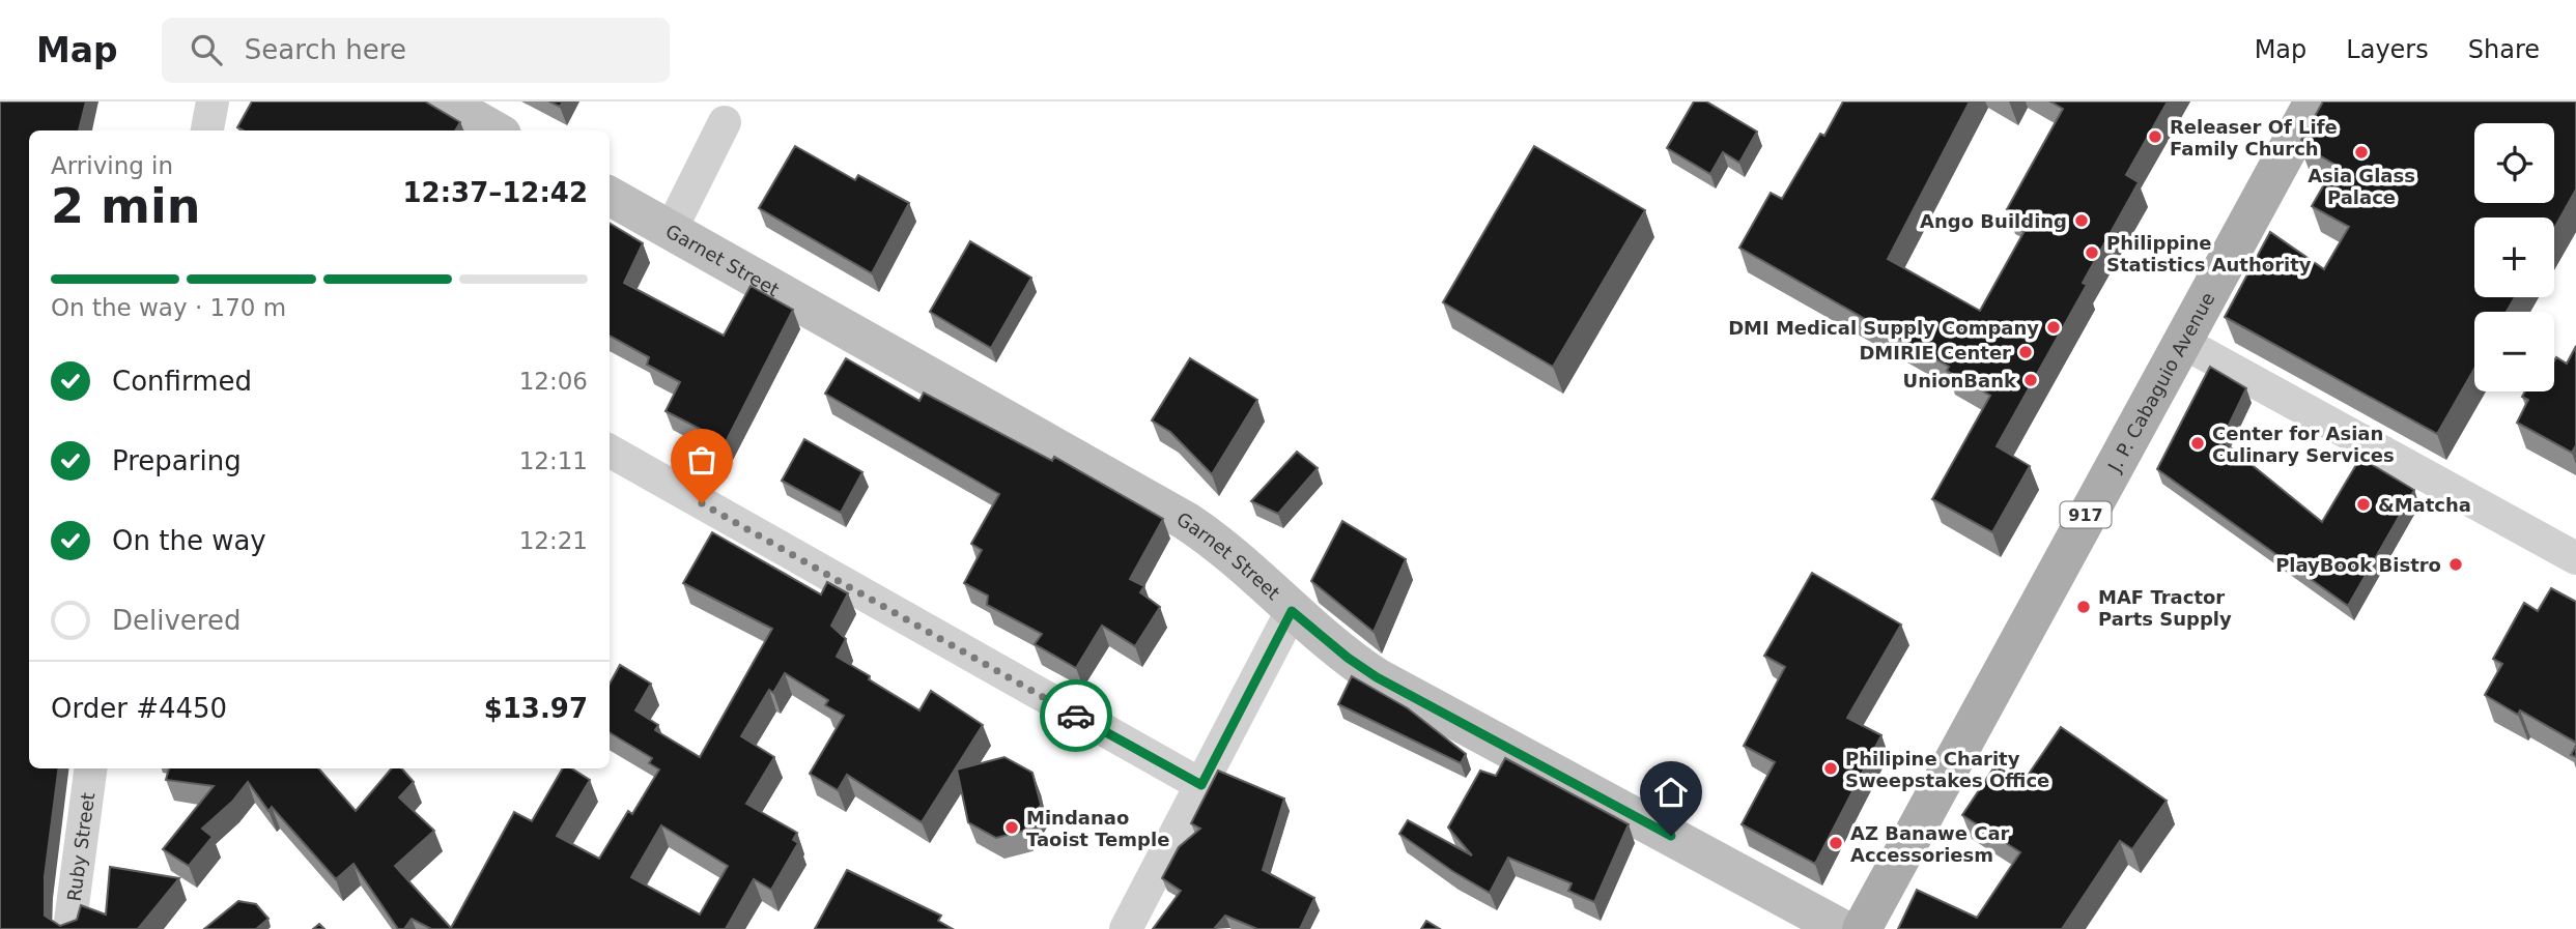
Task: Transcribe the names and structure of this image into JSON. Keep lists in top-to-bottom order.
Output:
{
  "streets": {
    "main road": ["J. P. Cabaguio Avenue", "917"],
    "street": ["Garnet Street", "Ruby Street"]
  },
  "places": [
    "Releaser Of Life Family Church",
    "Asia Glass Palace",
    "Ango Building",
    "Philippine Statistics Authority",
    "DMI Medical Supply Company",
    "DMIRIE Center",
    "UnionBank",
    "Center for Asian Culinary Services",
    "&Matcha",
    "PlayBook Bistro",
    "MAF Tractor Parts Supply",
    "Philipine Charity Sweepstakes Office",
    "Mindanao Taoist Temple",
    "AZ Banawe Car Accessoriesm"
  ],
  "page": {
    "header": "Map",
    "search": "Search here",
    "nav": ["Map", "Layers", "Share"],
    "map_buttons": ["+", "−"],
    "heading": ["2 min", "Arriving in", "12:37–12:42"],
    "panel": ["Order #4450", "$13.97"],
    "bar": "On the way · 170 m",
    "list": [
      ["Confirmed", "12:06"],
      ["Preparing", "12:11"],
      ["On the way", "12:21"],
      "Delivered"
    ]
  }
}
